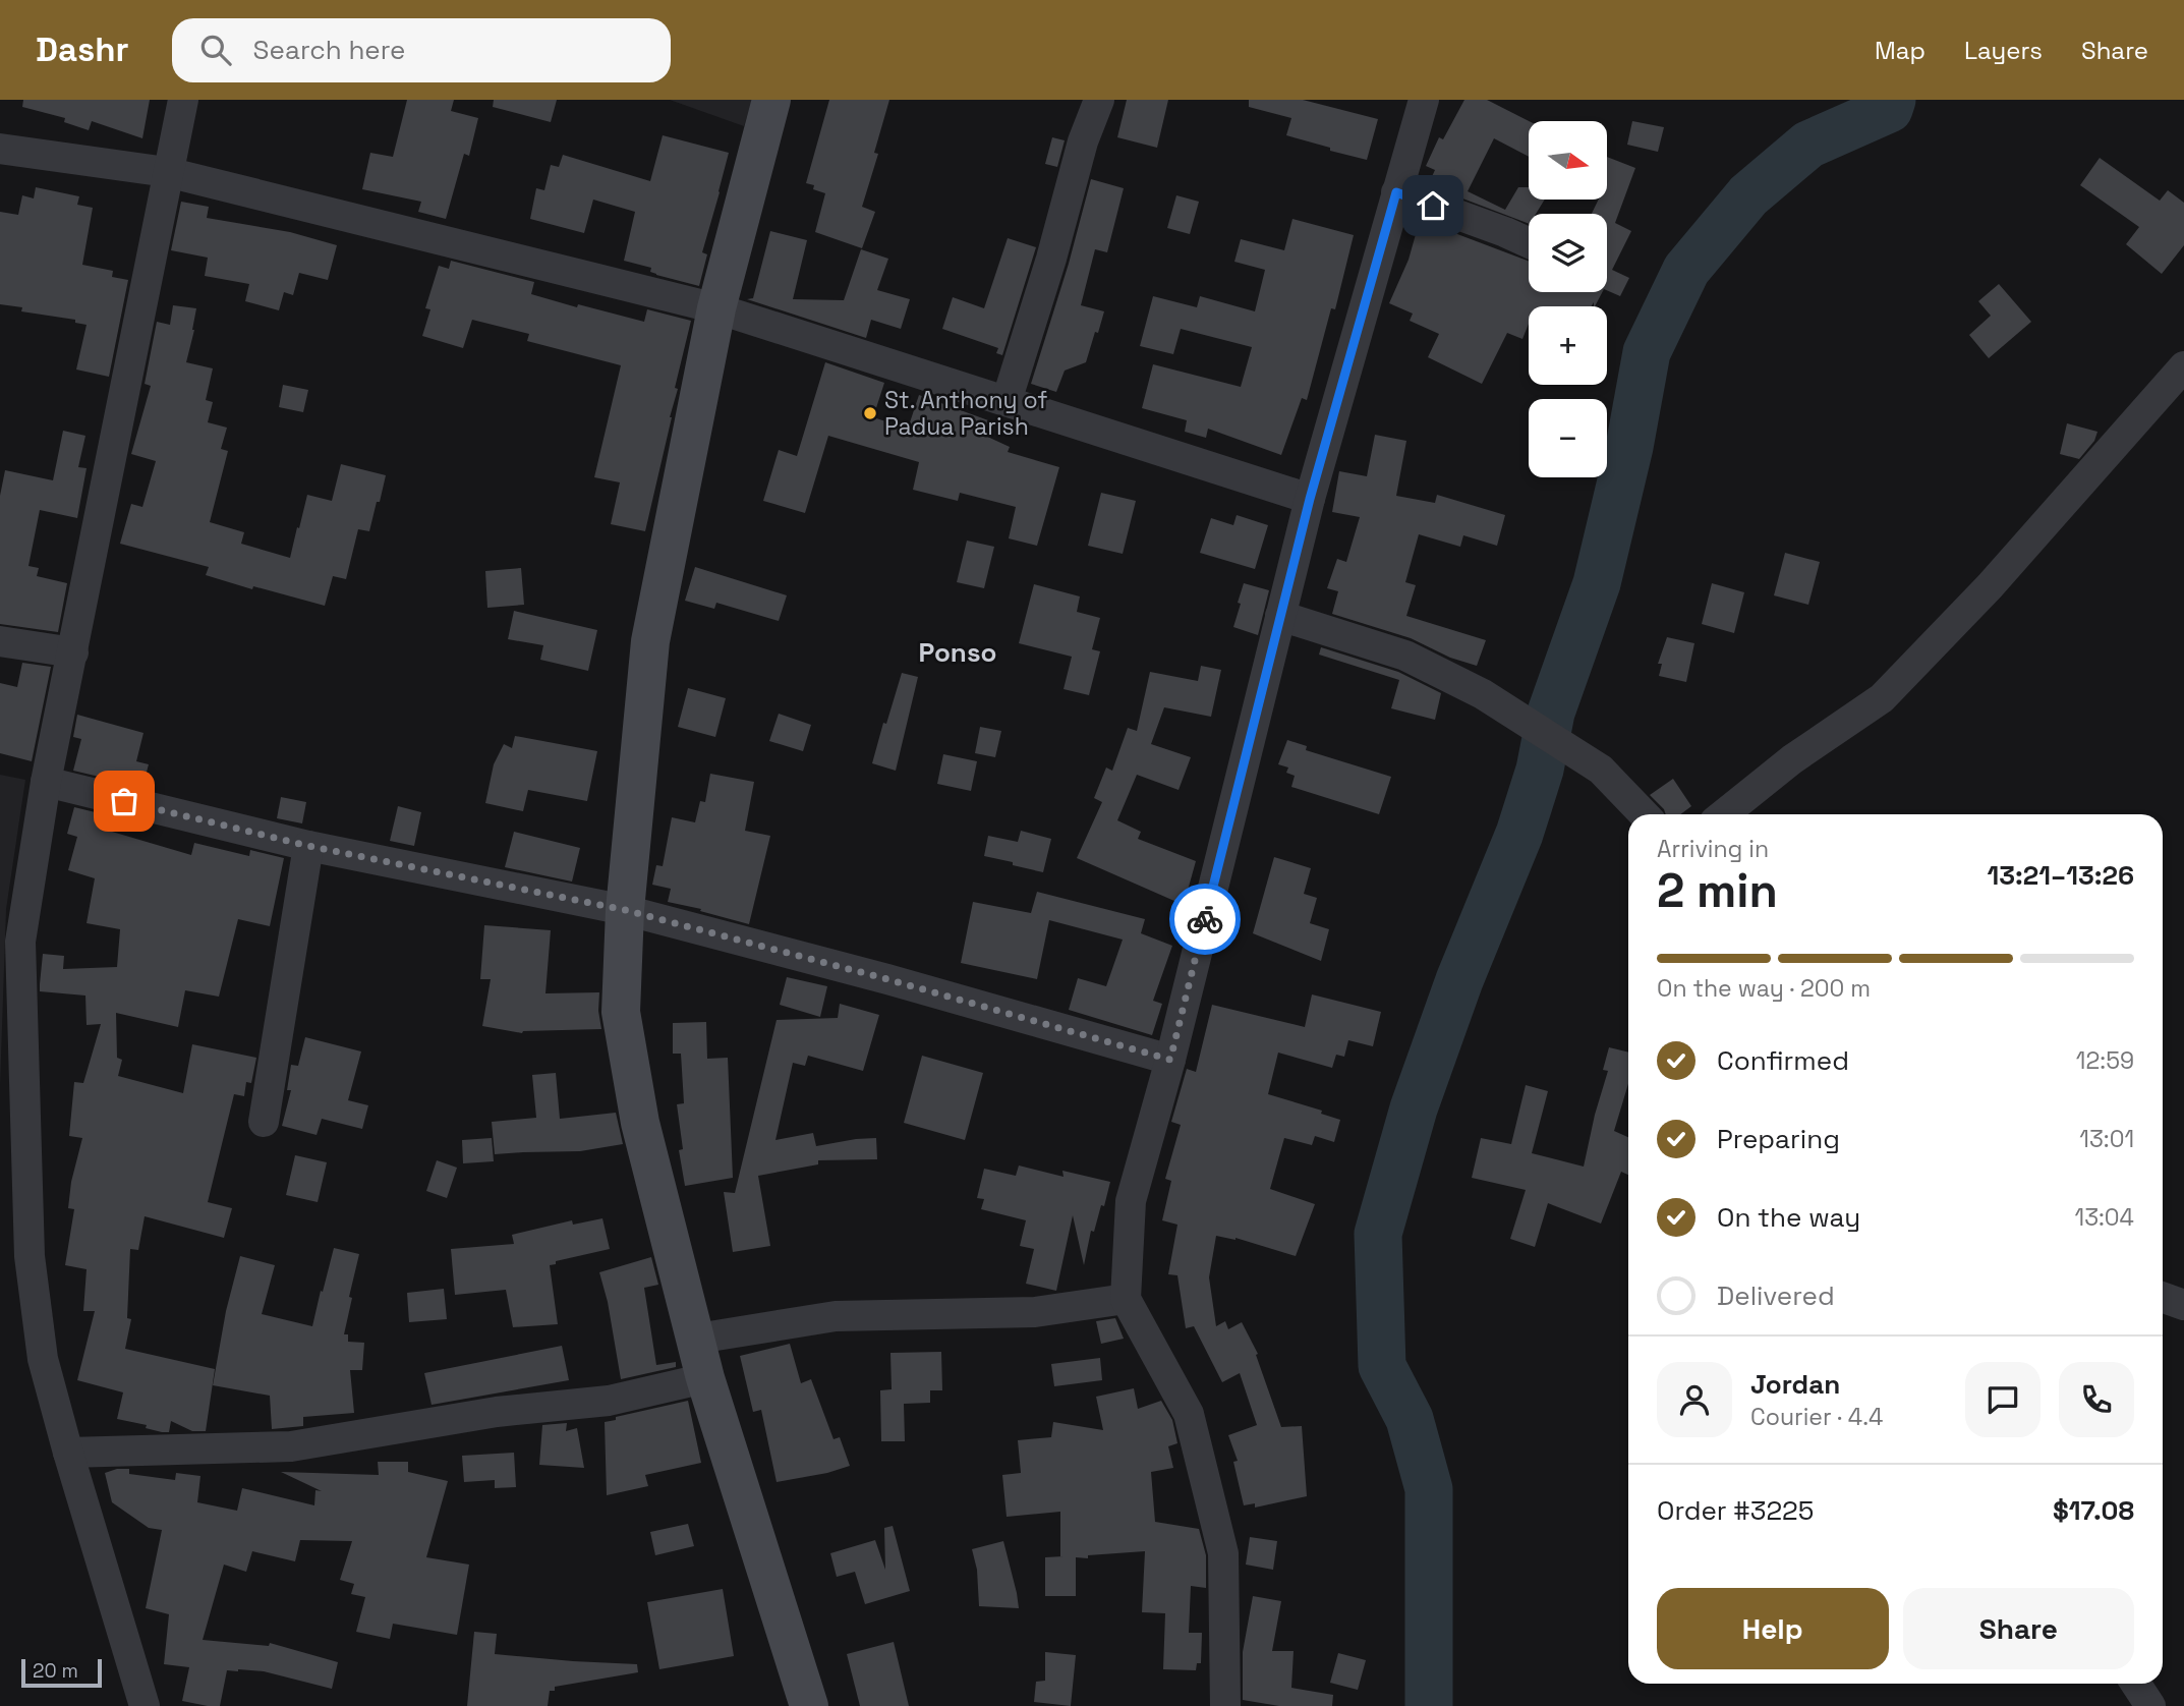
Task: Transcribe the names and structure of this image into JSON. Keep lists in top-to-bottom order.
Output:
{
  "districts": ["Ponso"],
  "places": ["St. Anthony of Padua Parish"],
  "scale_bar": "20 m",
  "north": "right",
  "page": {
    "header": "Dashr",
    "search": "Search here",
    "nav": ["Map", "Layers", "Share"],
    "map_buttons": ["+", "−"],
    "heading": ["2 min", "Arriving in", "13:21–13:26"],
    "panel": [
      "Jordan",
      "Courier · 4.4",
      "Order #3225",
      "$17.08"
    ],
    "bar": "On the way · 200 m",
    "list": [
      ["Confirmed", "12:59"],
      ["Preparing", "13:01"],
      ["On the way", "13:04"],
      "Delivered"
    ],
    "buttons": ["Help", "Share"],
    "scale": "20 m"
  }
}
